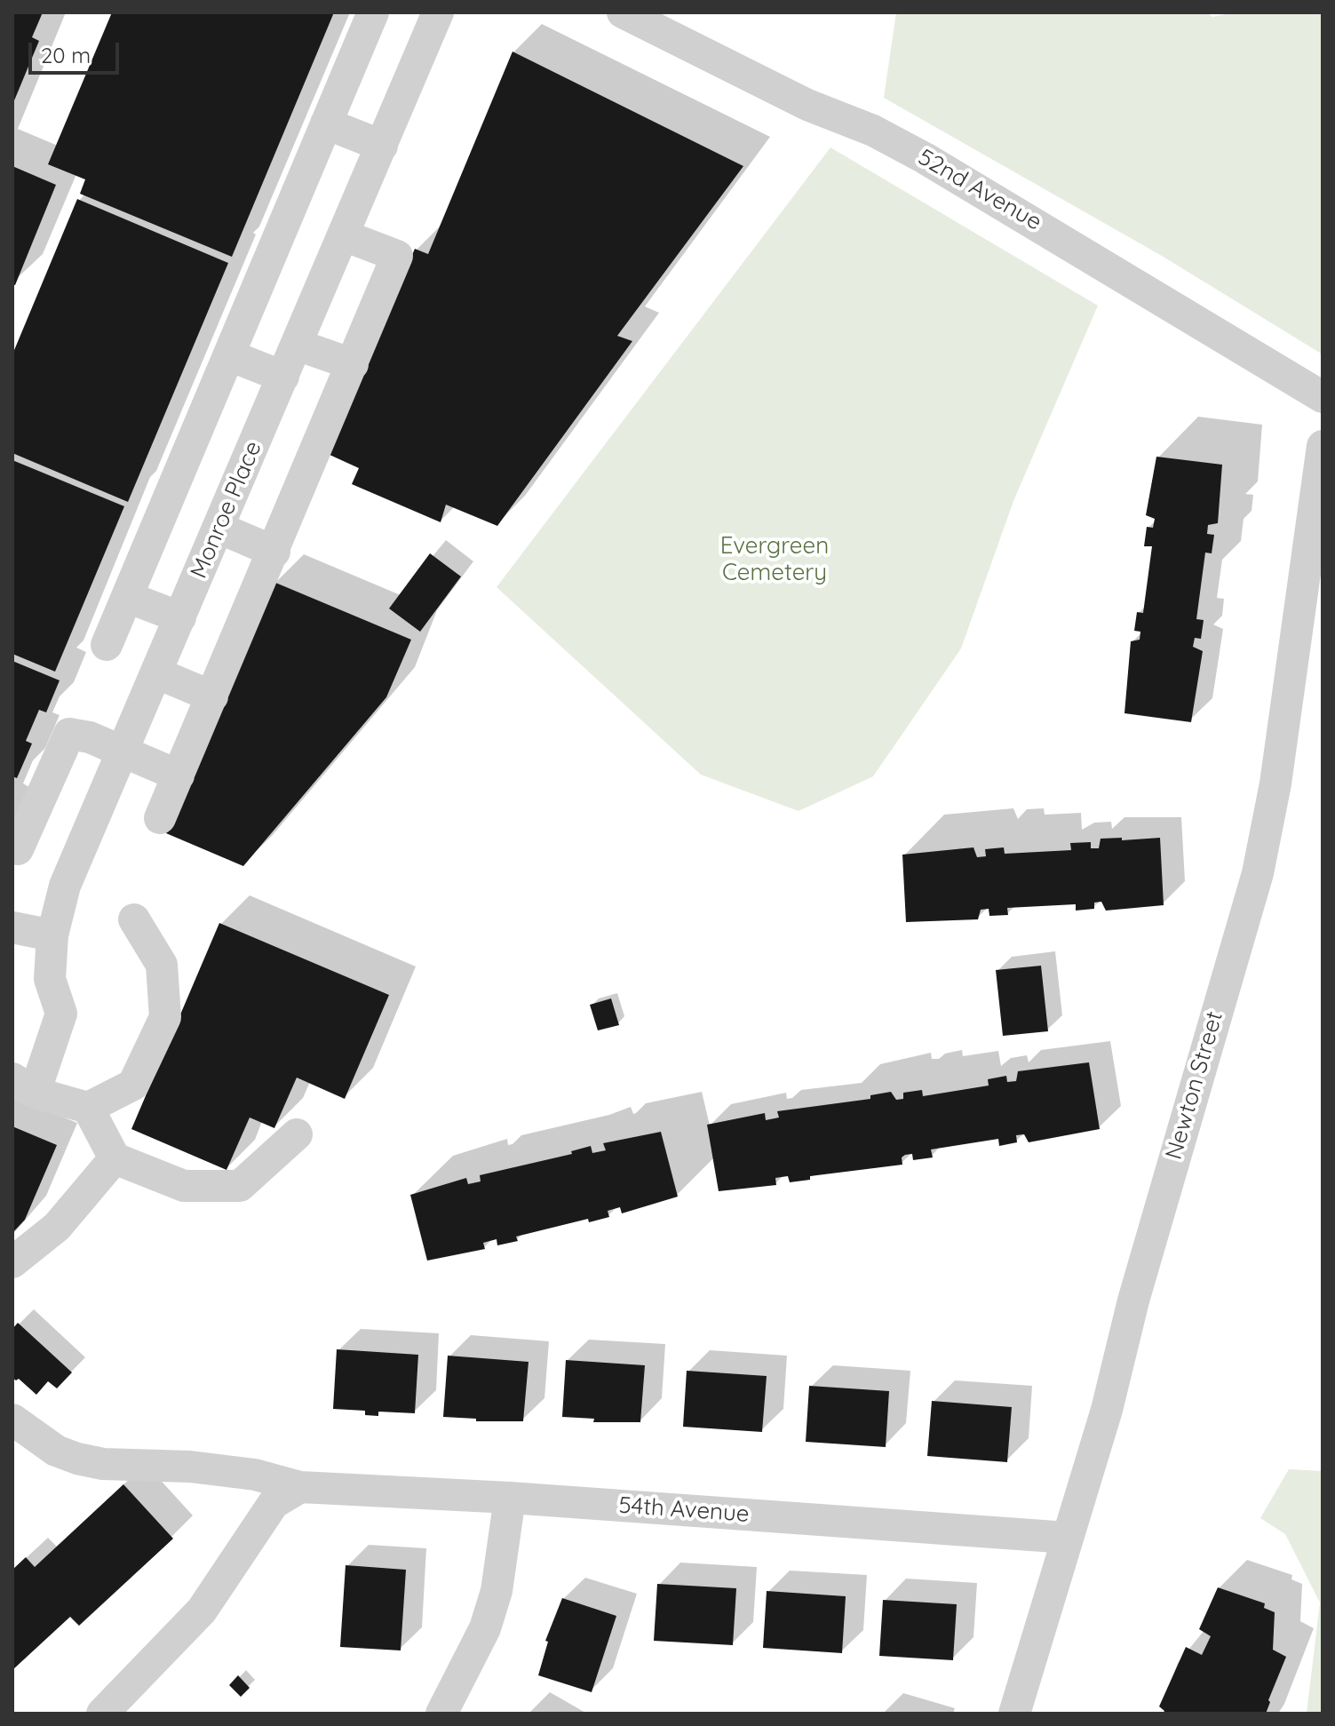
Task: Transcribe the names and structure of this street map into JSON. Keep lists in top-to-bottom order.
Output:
{
  "streets": {
    "street": [
      "52nd Avenue",
      "Monroe Place",
      "Newton Street",
      "54th Avenue"
    ]
  },
  "crossings": [
    ["Newton Street", "54th Avenue"]
  ],
  "parks": ["Evergreen Cemetery"],
  "scale_bar": "20 m"
}
